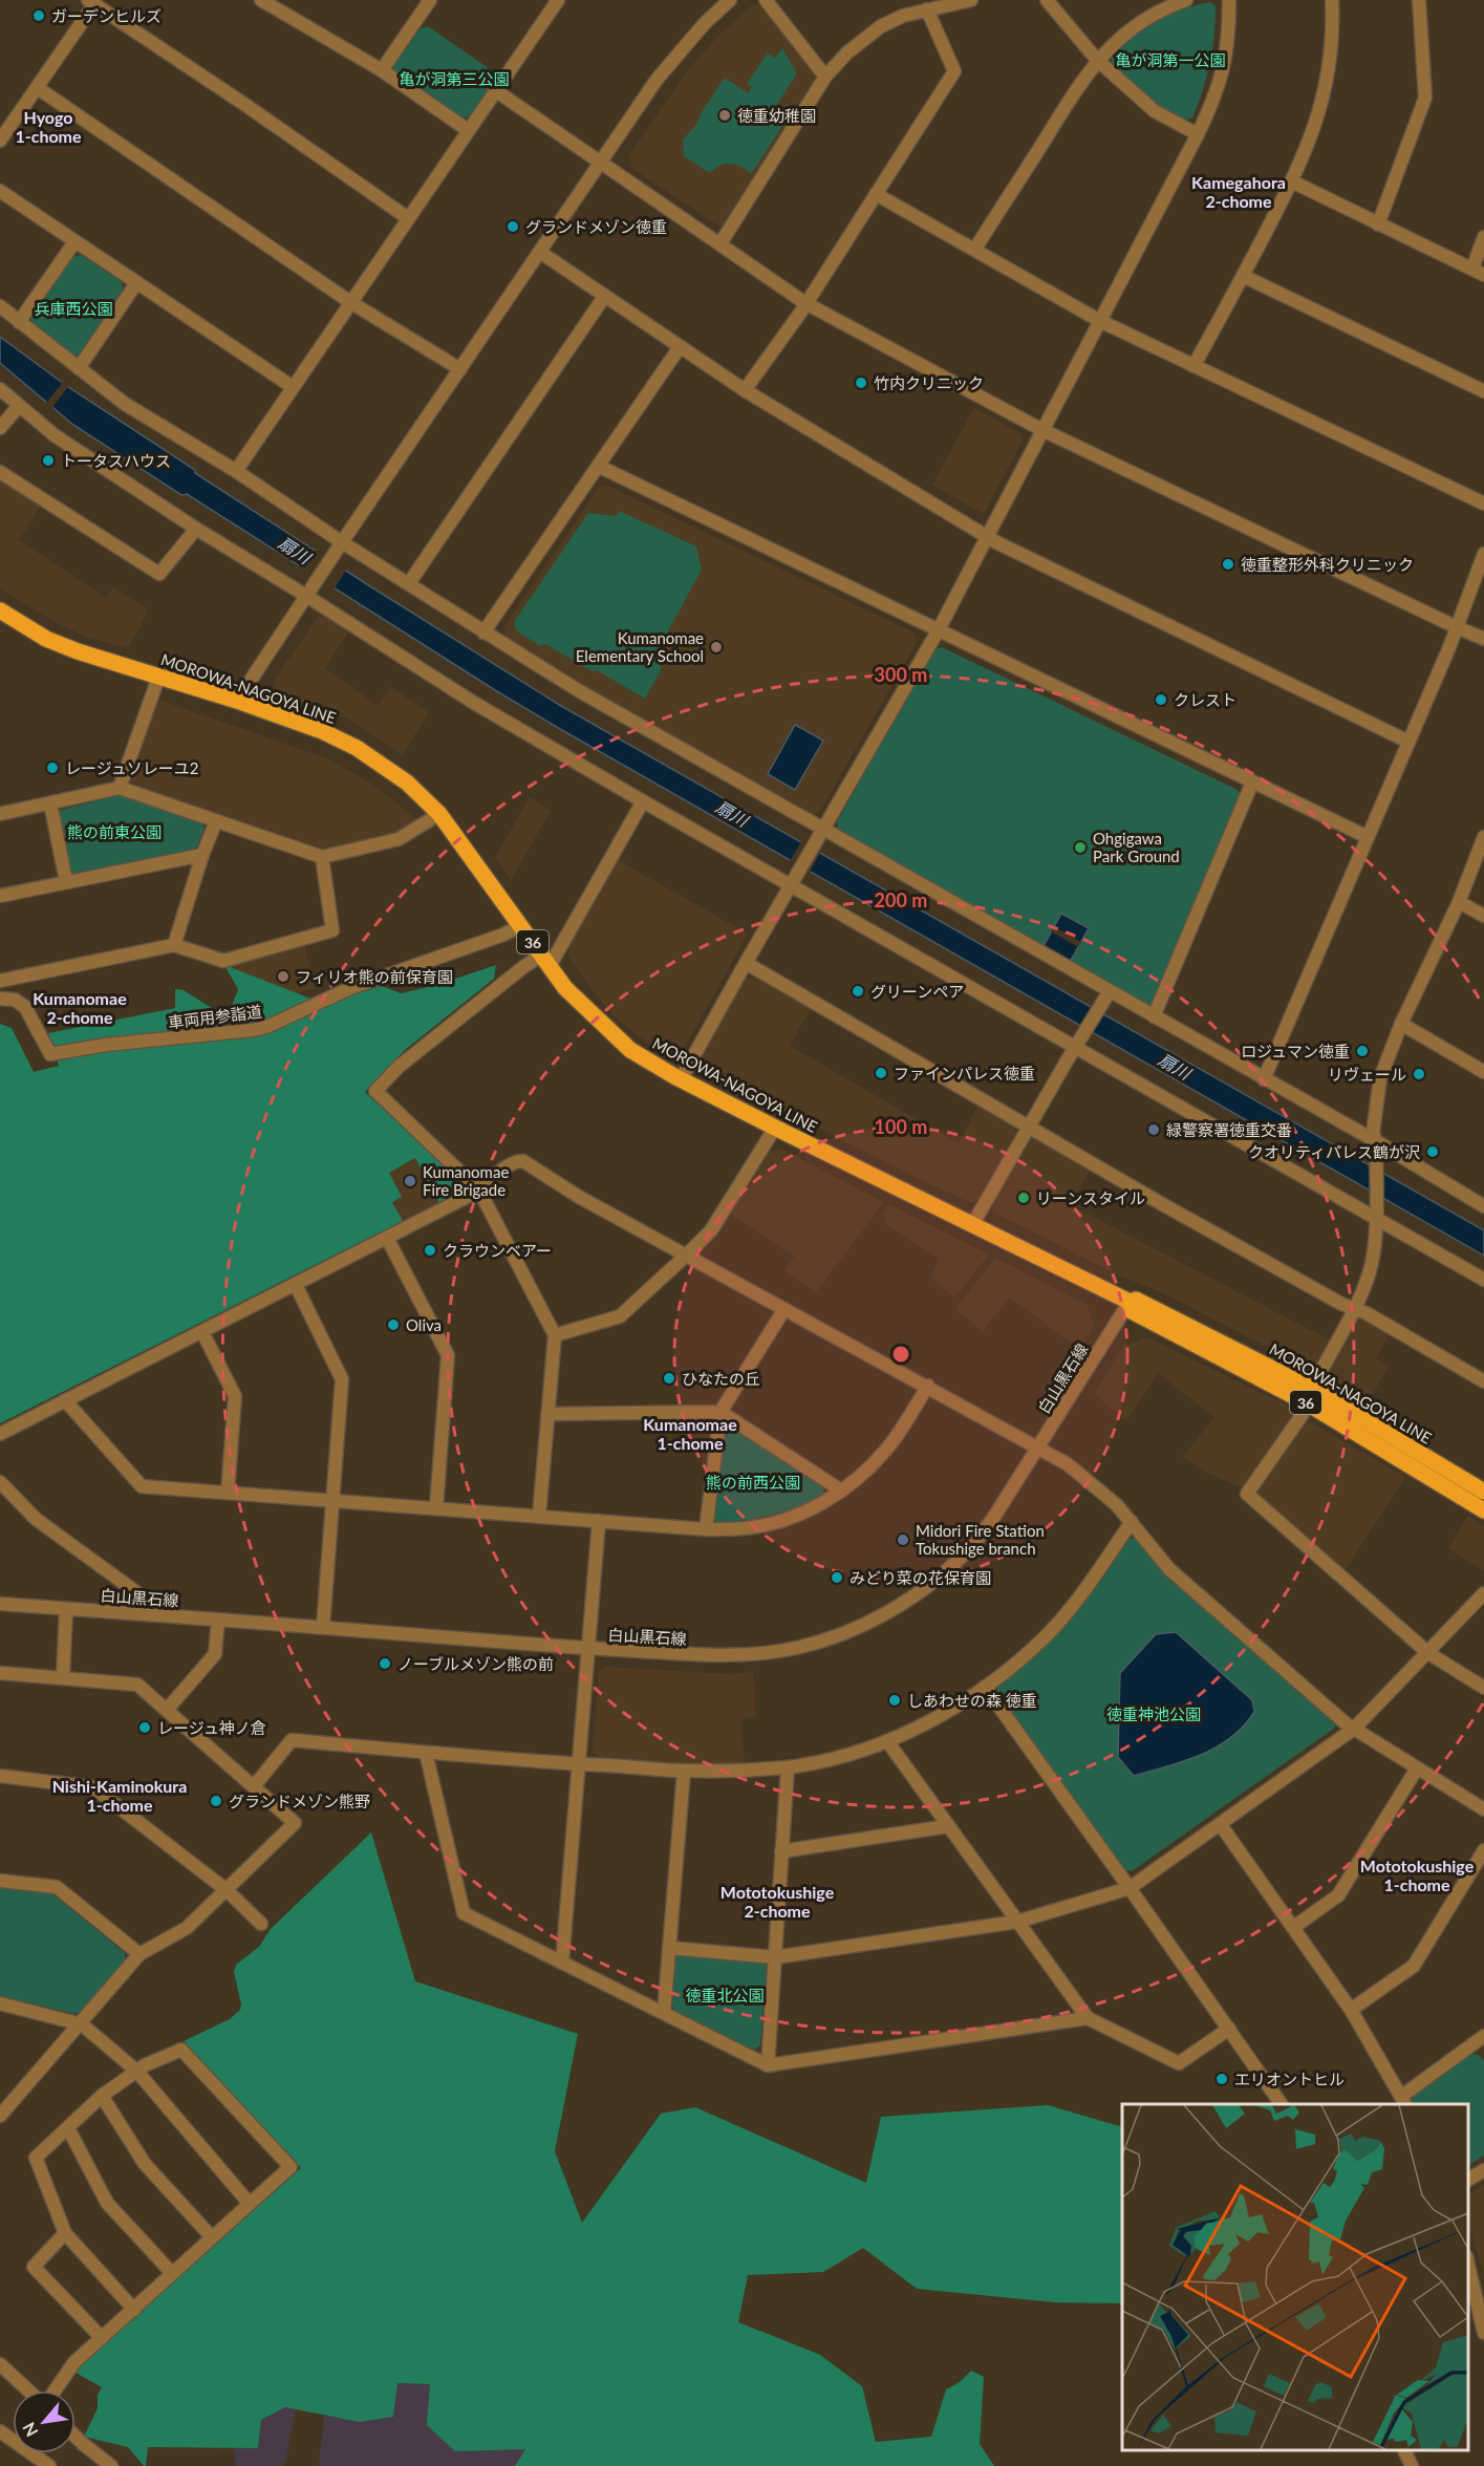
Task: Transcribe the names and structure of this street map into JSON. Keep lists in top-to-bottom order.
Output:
{
  "streets": {
    "main road": ["MOROWA-NAGOYA LINE", "36"],
    "street": ["車両用参詣道", "白山黒石線"]
  },
  "crossings": [
    ["MOROWA-NAGOYA LINE", "車両用参詣道"],
    ["MOROWA-NAGOYA LINE", "白山黒石線"]
  ],
  "districts": [
    "Hyogo 1-chome",
    "Kamegahora 2-chome",
    "Kumanomae 2-chome",
    "Kumanomae 1-chome",
    "Nishi-Kaminokura 1-chome",
    "Mototokushige 1-chome",
    "Mototokushige 2-chome"
  ],
  "water": ["扇川"],
  "parks": [
    "亀が洞第一公園",
    "亀が洞第三公園",
    "兵庫西公園",
    "熊の前東公園",
    "熊の前西公園",
    "徳重神池公園",
    "徳重北公園"
  ],
  "places": [
    "ガーデンヒルズ",
    "徳重幼稚園",
    "グランドメゾン徳重",
    "竹内クリニック",
    "トータスハウス",
    "徳重整形外科クリニック",
    "Kumanomae Elementary School",
    "クレスト",
    "レージュソレーユ2",
    "Ohgigawa Park Ground",
    "フィリオ熊の前保育園",
    "グリーンペア",
    "ロジュマン徳重",
    "ファインパレス徳重",
    "リヴェール",
    "緑警察署徳重交番",
    "クオリティパレス鶴が沢",
    "Kumanomae Fire Brigade",
    "リーンスタイル",
    "クラウンベアー",
    "Oliva",
    "ひなたの丘",
    "Midori Fire Station Tokushige branch",
    "みどり菜の花保育園",
    "ノーブルメゾン熊の前",
    "しあわせの森 徳重",
    "レージュ神ノ倉",
    "グランドメゾン熊野",
    "エリオントヒル"
  ],
  "north": "bottom left",
  "rings": ["300 m", "200 m", "100 m"]
}
